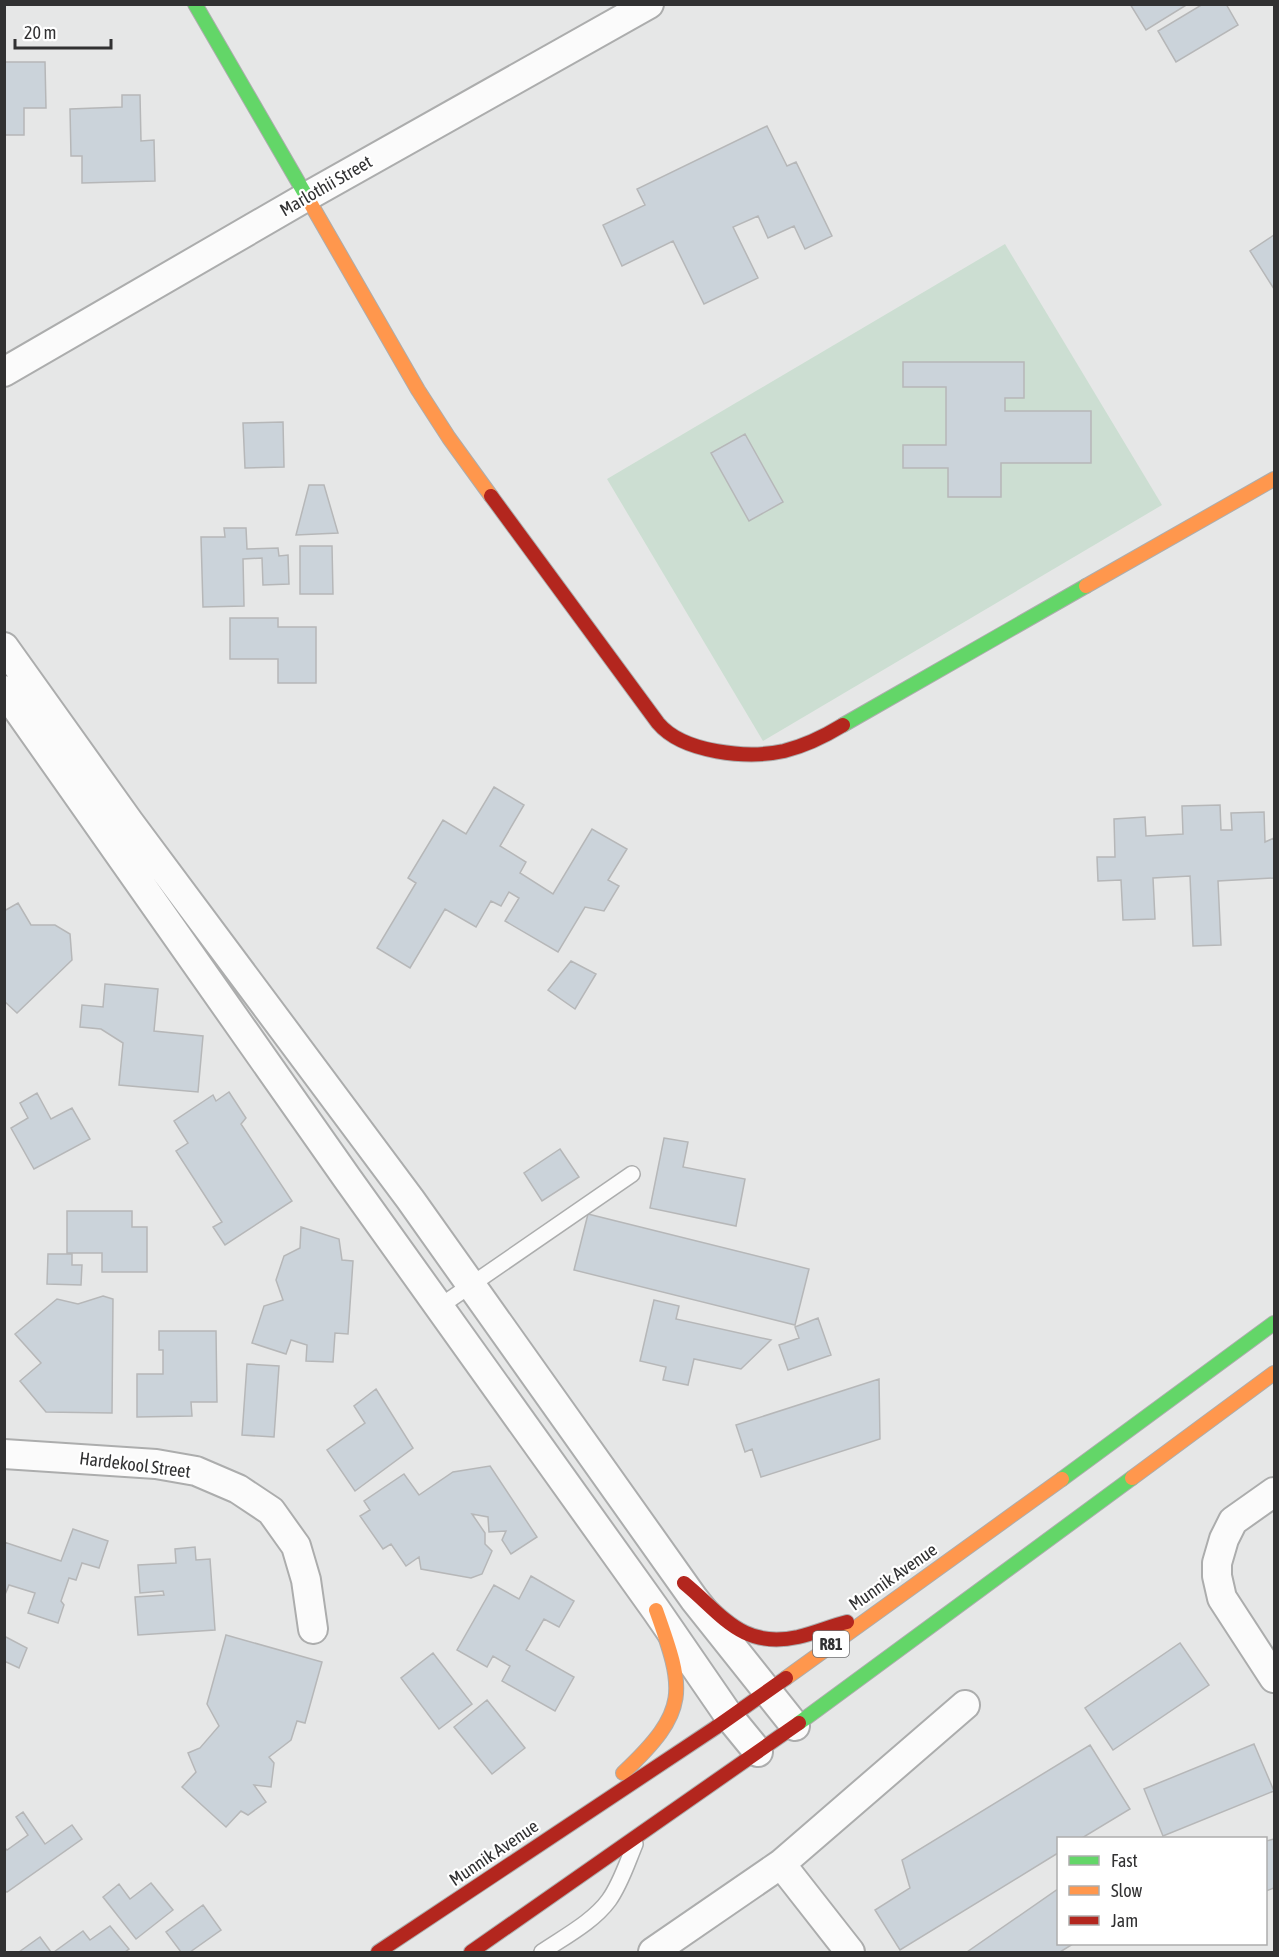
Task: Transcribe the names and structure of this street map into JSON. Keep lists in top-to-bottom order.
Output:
{
  "streets": {
    "main road": ["Munnik Avenue", "R81"],
    "street": ["Marlothii Street", "Hardekool Street"]
  },
  "legend": ["Fast", "Slow", "Jam"],
  "scale_bar": "20 m"
}
